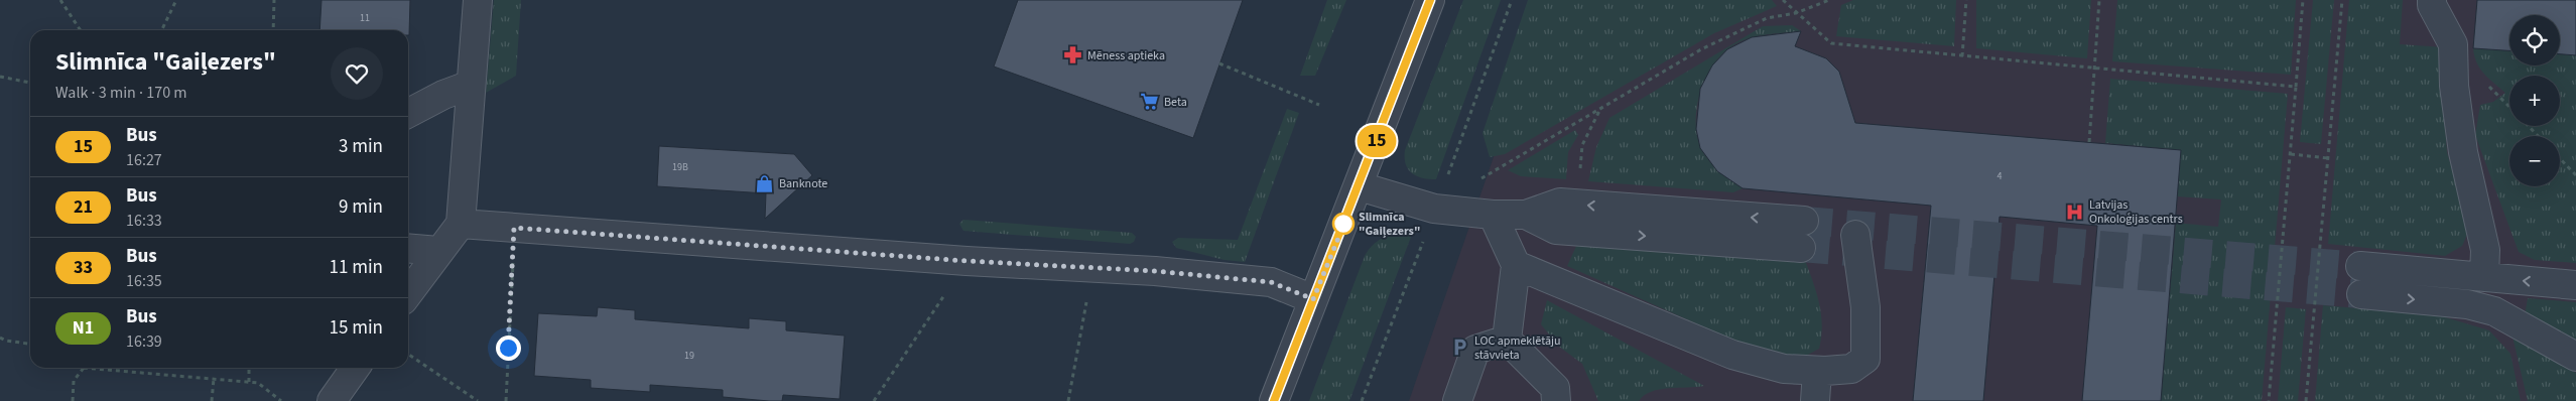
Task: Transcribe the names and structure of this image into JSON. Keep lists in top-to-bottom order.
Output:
{
  "places": {
    "pharmacy": ["Mēness aptieka"],
    "supermarket": ["Beta"],
    "shop": ["Banknote"],
    "hospital": ["Latvijas Onkoloģijas centrs"],
    "other": ["Slimnīca \"Gaiļezers\""],
    "parking": ["LOC apmeklētāju stāvvieta"]
  },
  "lines": ["bus line 15"],
  "house_numbers": [
    "11",
    "19B",
    "4",
    "19"
  ],
  "page": {
    "on_map": "15",
    "map_buttons": ["+", "−"],
    "heading": ["Slimnīca \"Gaiļezers\"", "Walk · 3 min · 170 m"],
    "list": [
      {
        "mark": "15",
        "name": "Bus",
        "note": "16:27",
        "value": "3 min"
      },
      {
        "mark": "21",
        "name": "Bus",
        "note": "16:33",
        "value": "9 min"
      },
      {
        "mark": "33",
        "name": "Bus",
        "note": "16:35",
        "value": "11 min"
      },
      {
        "mark": "N1",
        "name": "Bus",
        "note": "16:39",
        "value": "15 min"
      }
    ]
  }
}
